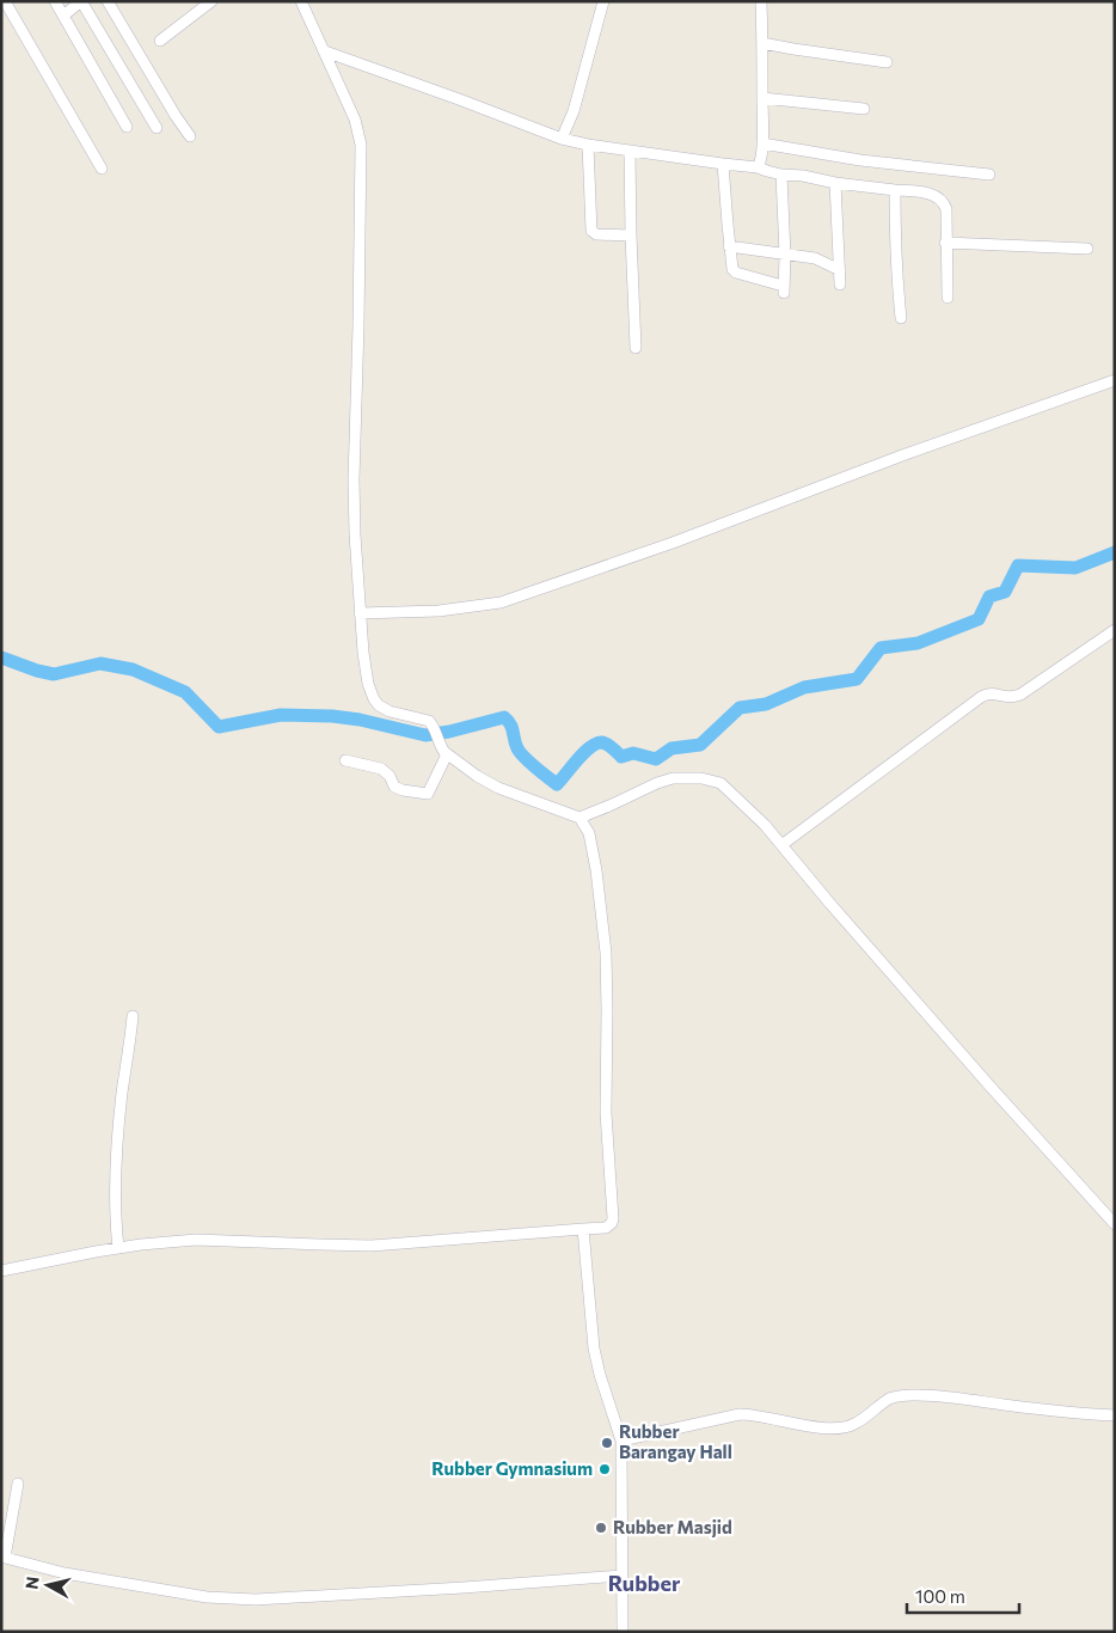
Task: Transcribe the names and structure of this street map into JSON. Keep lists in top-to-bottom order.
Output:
{
  "districts": ["Rubber"],
  "places": ["Rubber Barangay Hall", "Rubber Gymnasium", "Rubber Masjid"],
  "scale_bar": "100 m",
  "north": "left"
}
